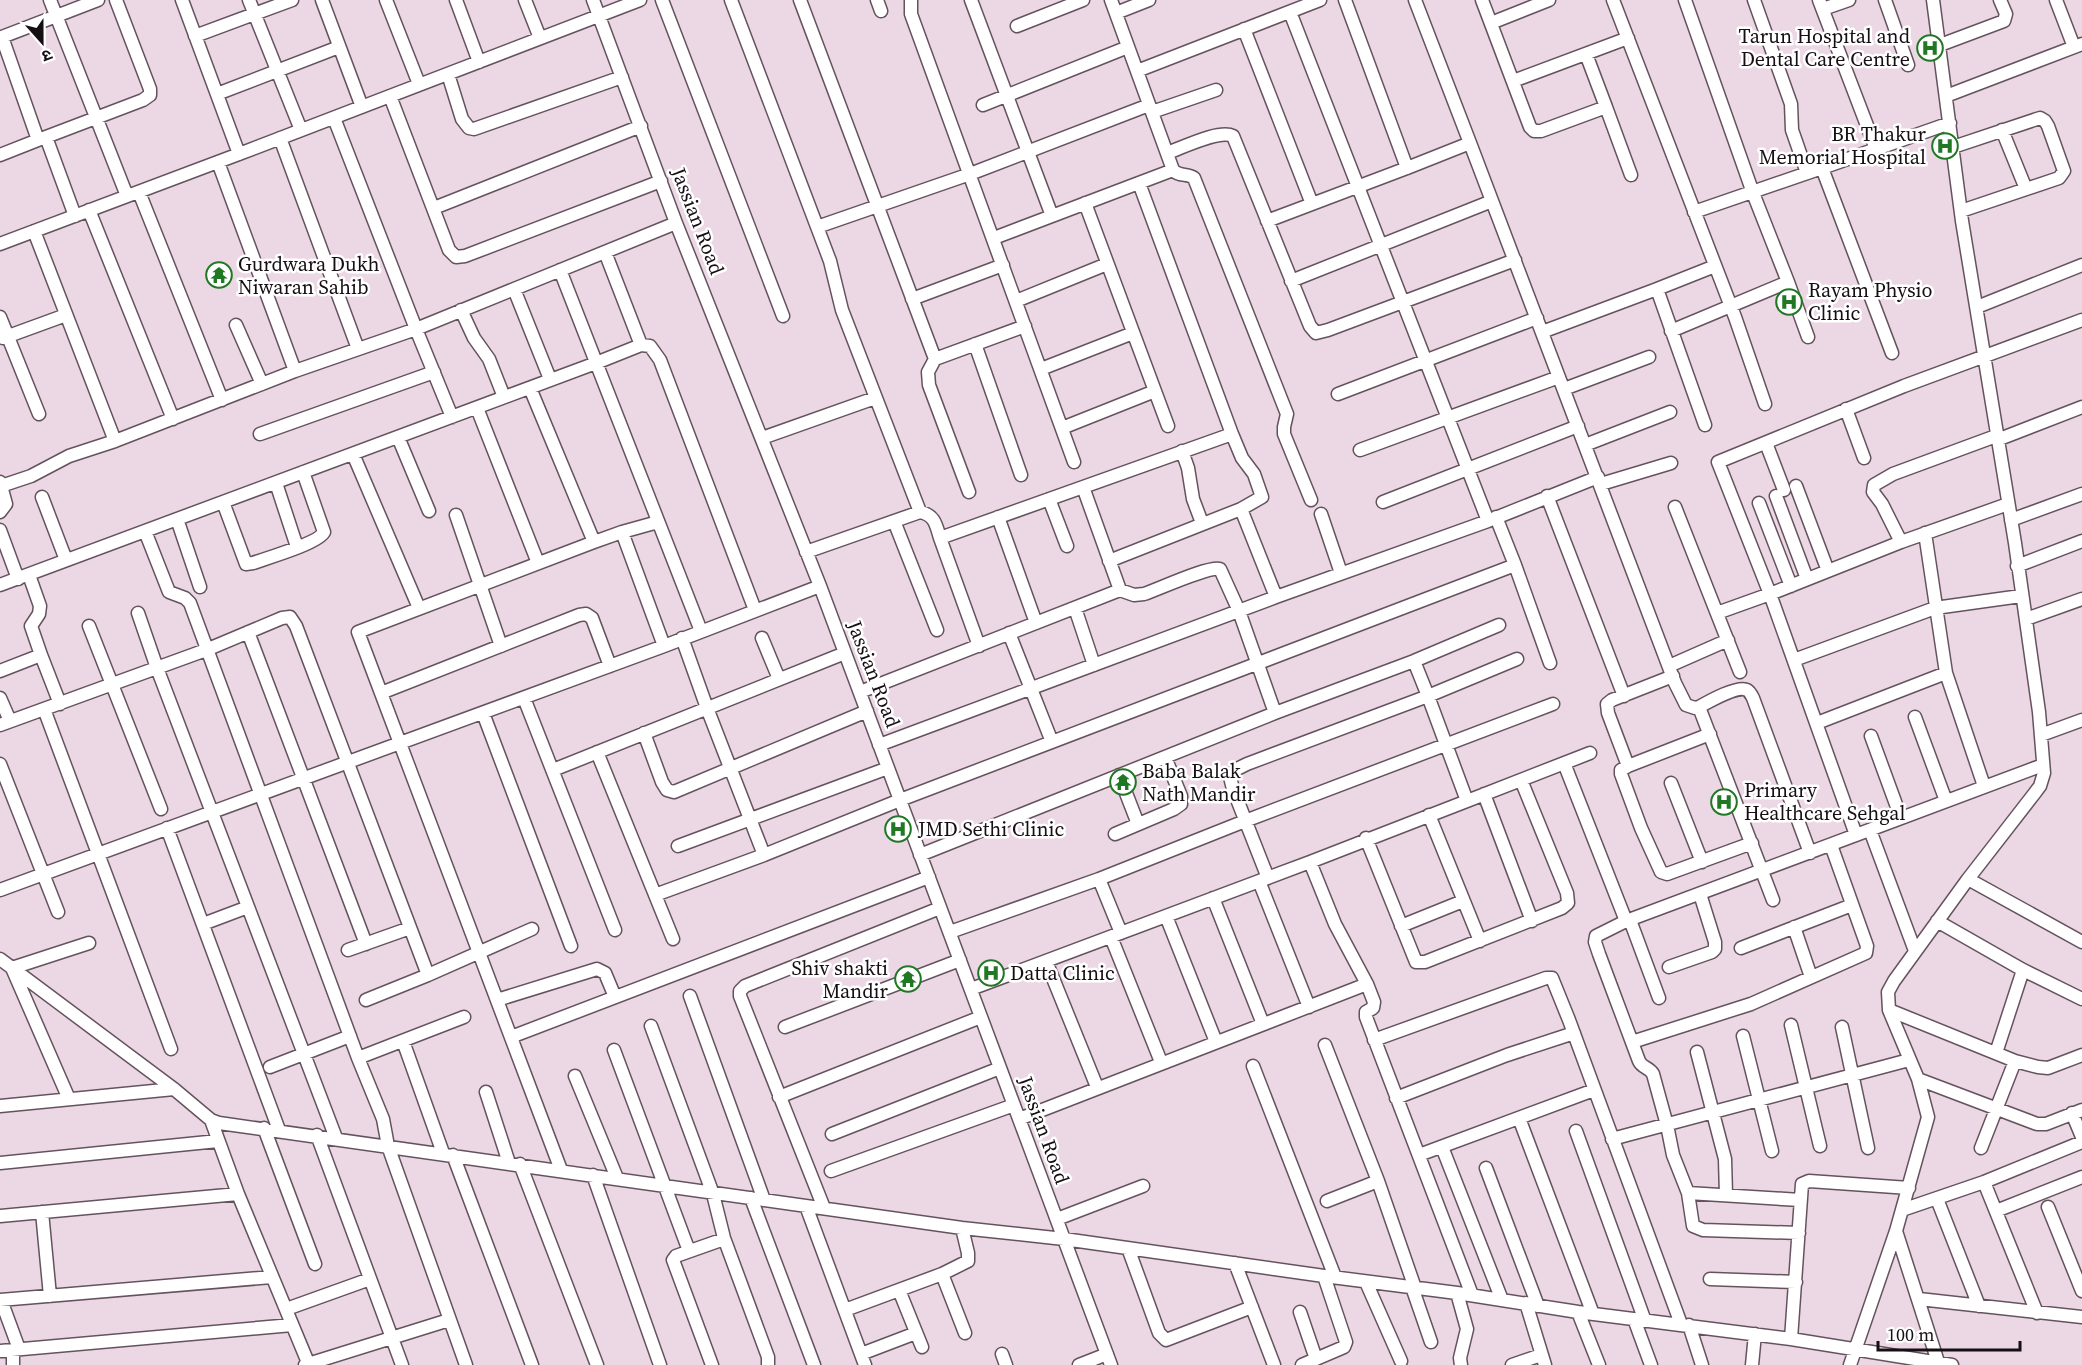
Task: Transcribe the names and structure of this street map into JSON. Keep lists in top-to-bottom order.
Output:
{
  "streets": {
    "street": ["Jassian Road"]
  },
  "places": {
    "hospital": [
      "Tarun Hospital and Dental Care Centre",
      "BR Thakur Memorial Hospital",
      "Rayam Physio Clinic",
      "Primary Healthcare Sehgal",
      "JMD Sethi Clinic",
      "Datta Clinic"
    ],
    "temple": ["Gurdwara Dukh Niwaran Sahib", "Baba Balak Nath Mandir", "Shiv shakti Mandir"]
  },
  "scale_bar": "100 m",
  "north": "bottom"
}
